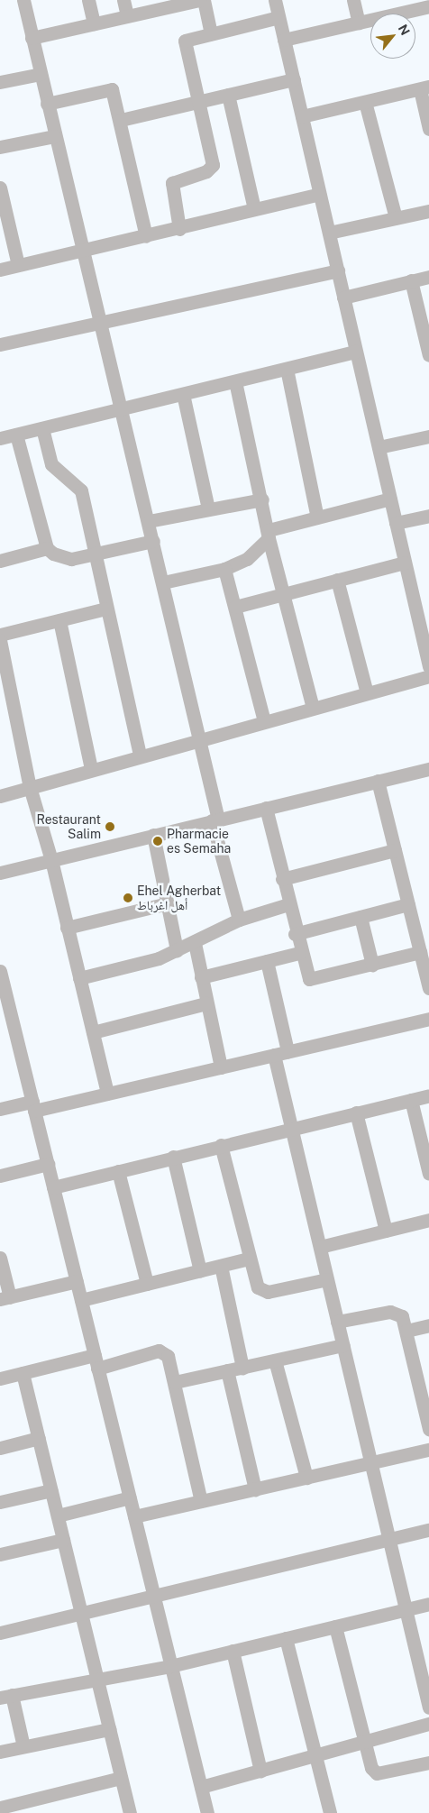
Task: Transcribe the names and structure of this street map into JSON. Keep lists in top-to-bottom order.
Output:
{
  "places": ["Restaurant Salim", "Pharmacie es Semaha", "Ehel Agherbat أهل اغرباط"],
  "north": "top right"
}
